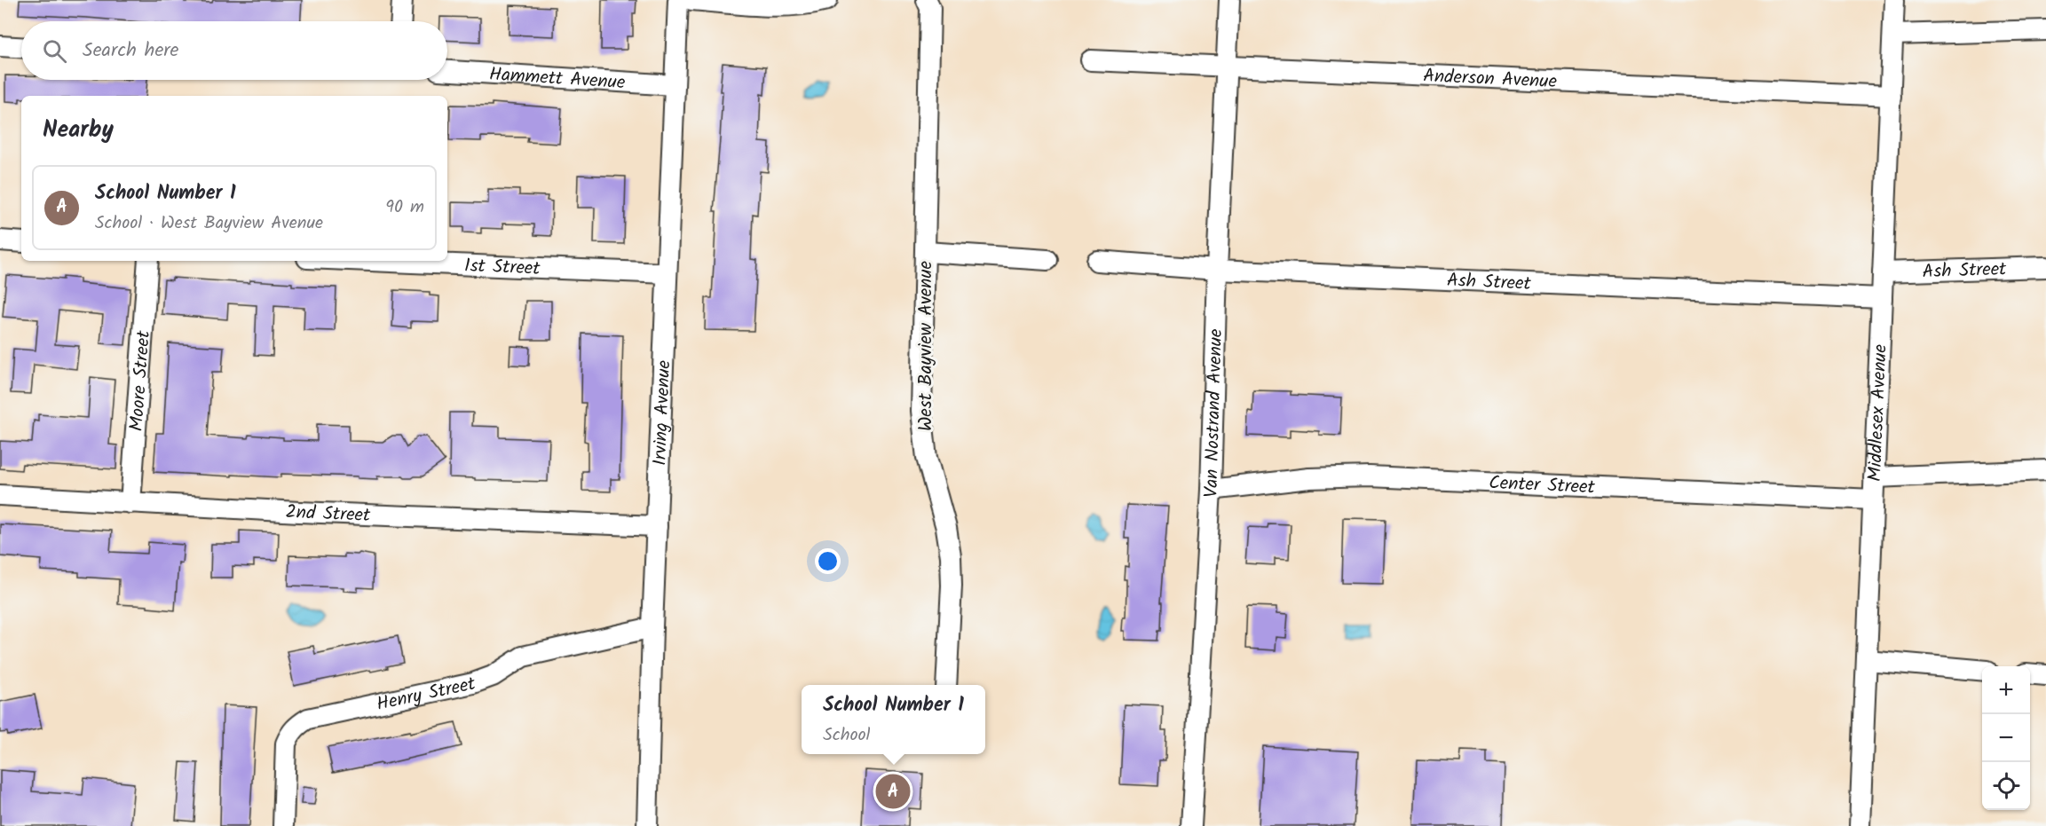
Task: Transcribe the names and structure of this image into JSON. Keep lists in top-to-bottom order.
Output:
{
  "streets": {
    "street": [
      "Hammett Avenue",
      "Anderson Avenue",
      "1st Street",
      "Ash Street",
      "West Bayview Avenue",
      "Moore Street",
      "Irving Avenue",
      "Middlesex Avenue",
      "Van Nostrand Avenue",
      "Center Street",
      "2nd Street",
      "Henry Street"
    ]
  },
  "crossings": [
    ["Hammett Avenue", "Irving Avenue"],
    ["Anderson Avenue", "Middlesex Avenue"],
    ["Anderson Avenue", "Van Nostrand Avenue"],
    ["1st Street", "Irving Avenue"],
    ["Ash Street", "Middlesex Avenue"],
    ["Ash Street", "Van Nostrand Avenue"],
    ["Moore Street", "2nd Street"],
    ["Irving Avenue", "2nd Street"],
    ["Irving Avenue", "Henry Street"],
    ["Middlesex Avenue", "Center Street"],
    ["Van Nostrand Avenue", "Center Street"]
  ],
  "page": {
    "search": "Search here",
    "heading": "Nearby",
    "list": [
      {
        "mark": "A",
        "name": "School Number 1",
        "note": "School · West Bayview Avenue",
        "value": "90 m"
      }
    ],
    "map_buttons": ["+", "−"],
    "popup": ["School Number 1", "School"],
    "pins": "A"
  }
}
